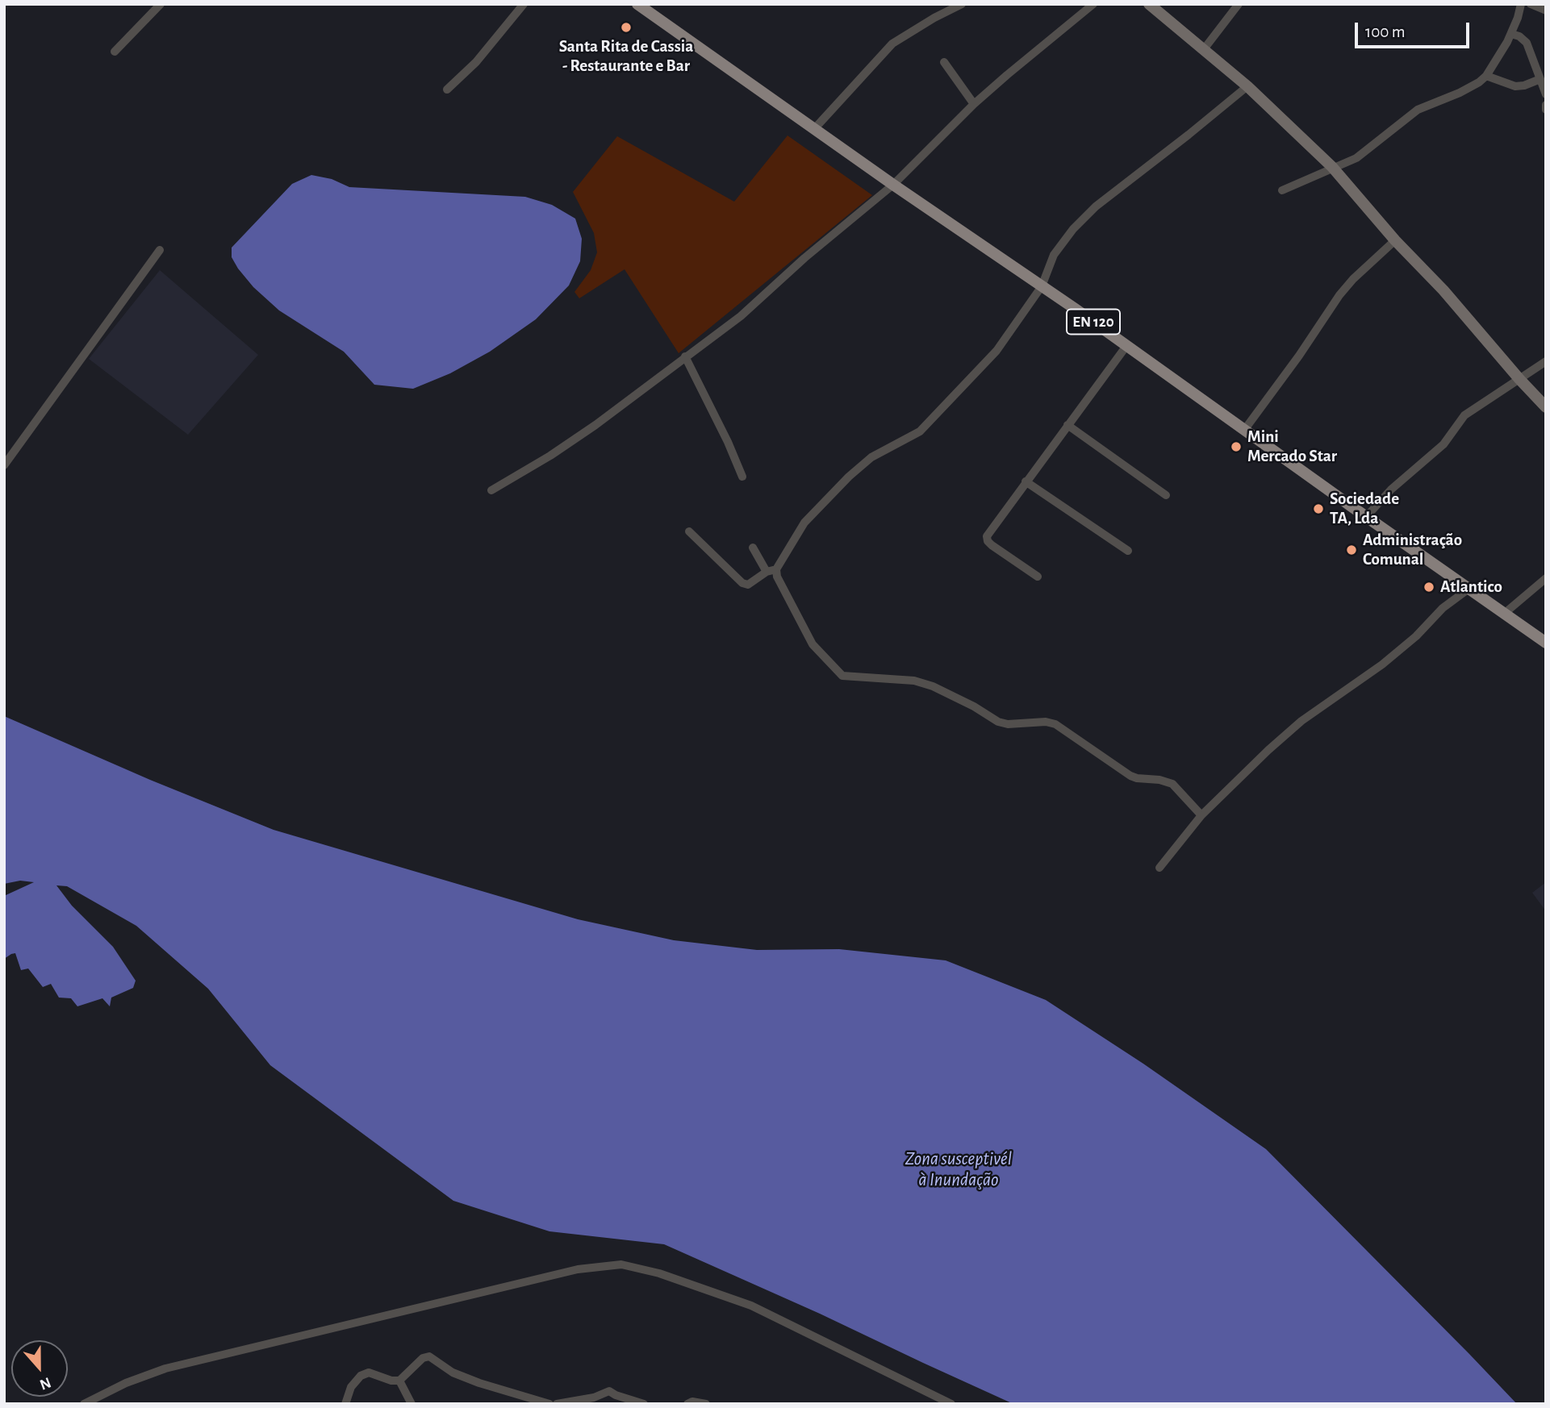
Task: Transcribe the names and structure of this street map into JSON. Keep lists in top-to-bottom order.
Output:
{
  "streets": {
    "main road": ["EN 120"]
  },
  "water": ["Zona susceptivél à Inundação"],
  "places": [
    "Santa Rita de Cassia - Restaurante e Bar",
    "Mini Mercado Star",
    "Sociedade TA, Lda",
    "Administração Comunal",
    "Atlantico"
  ],
  "scale_bar": "100 m",
  "north": "bottom"
}
